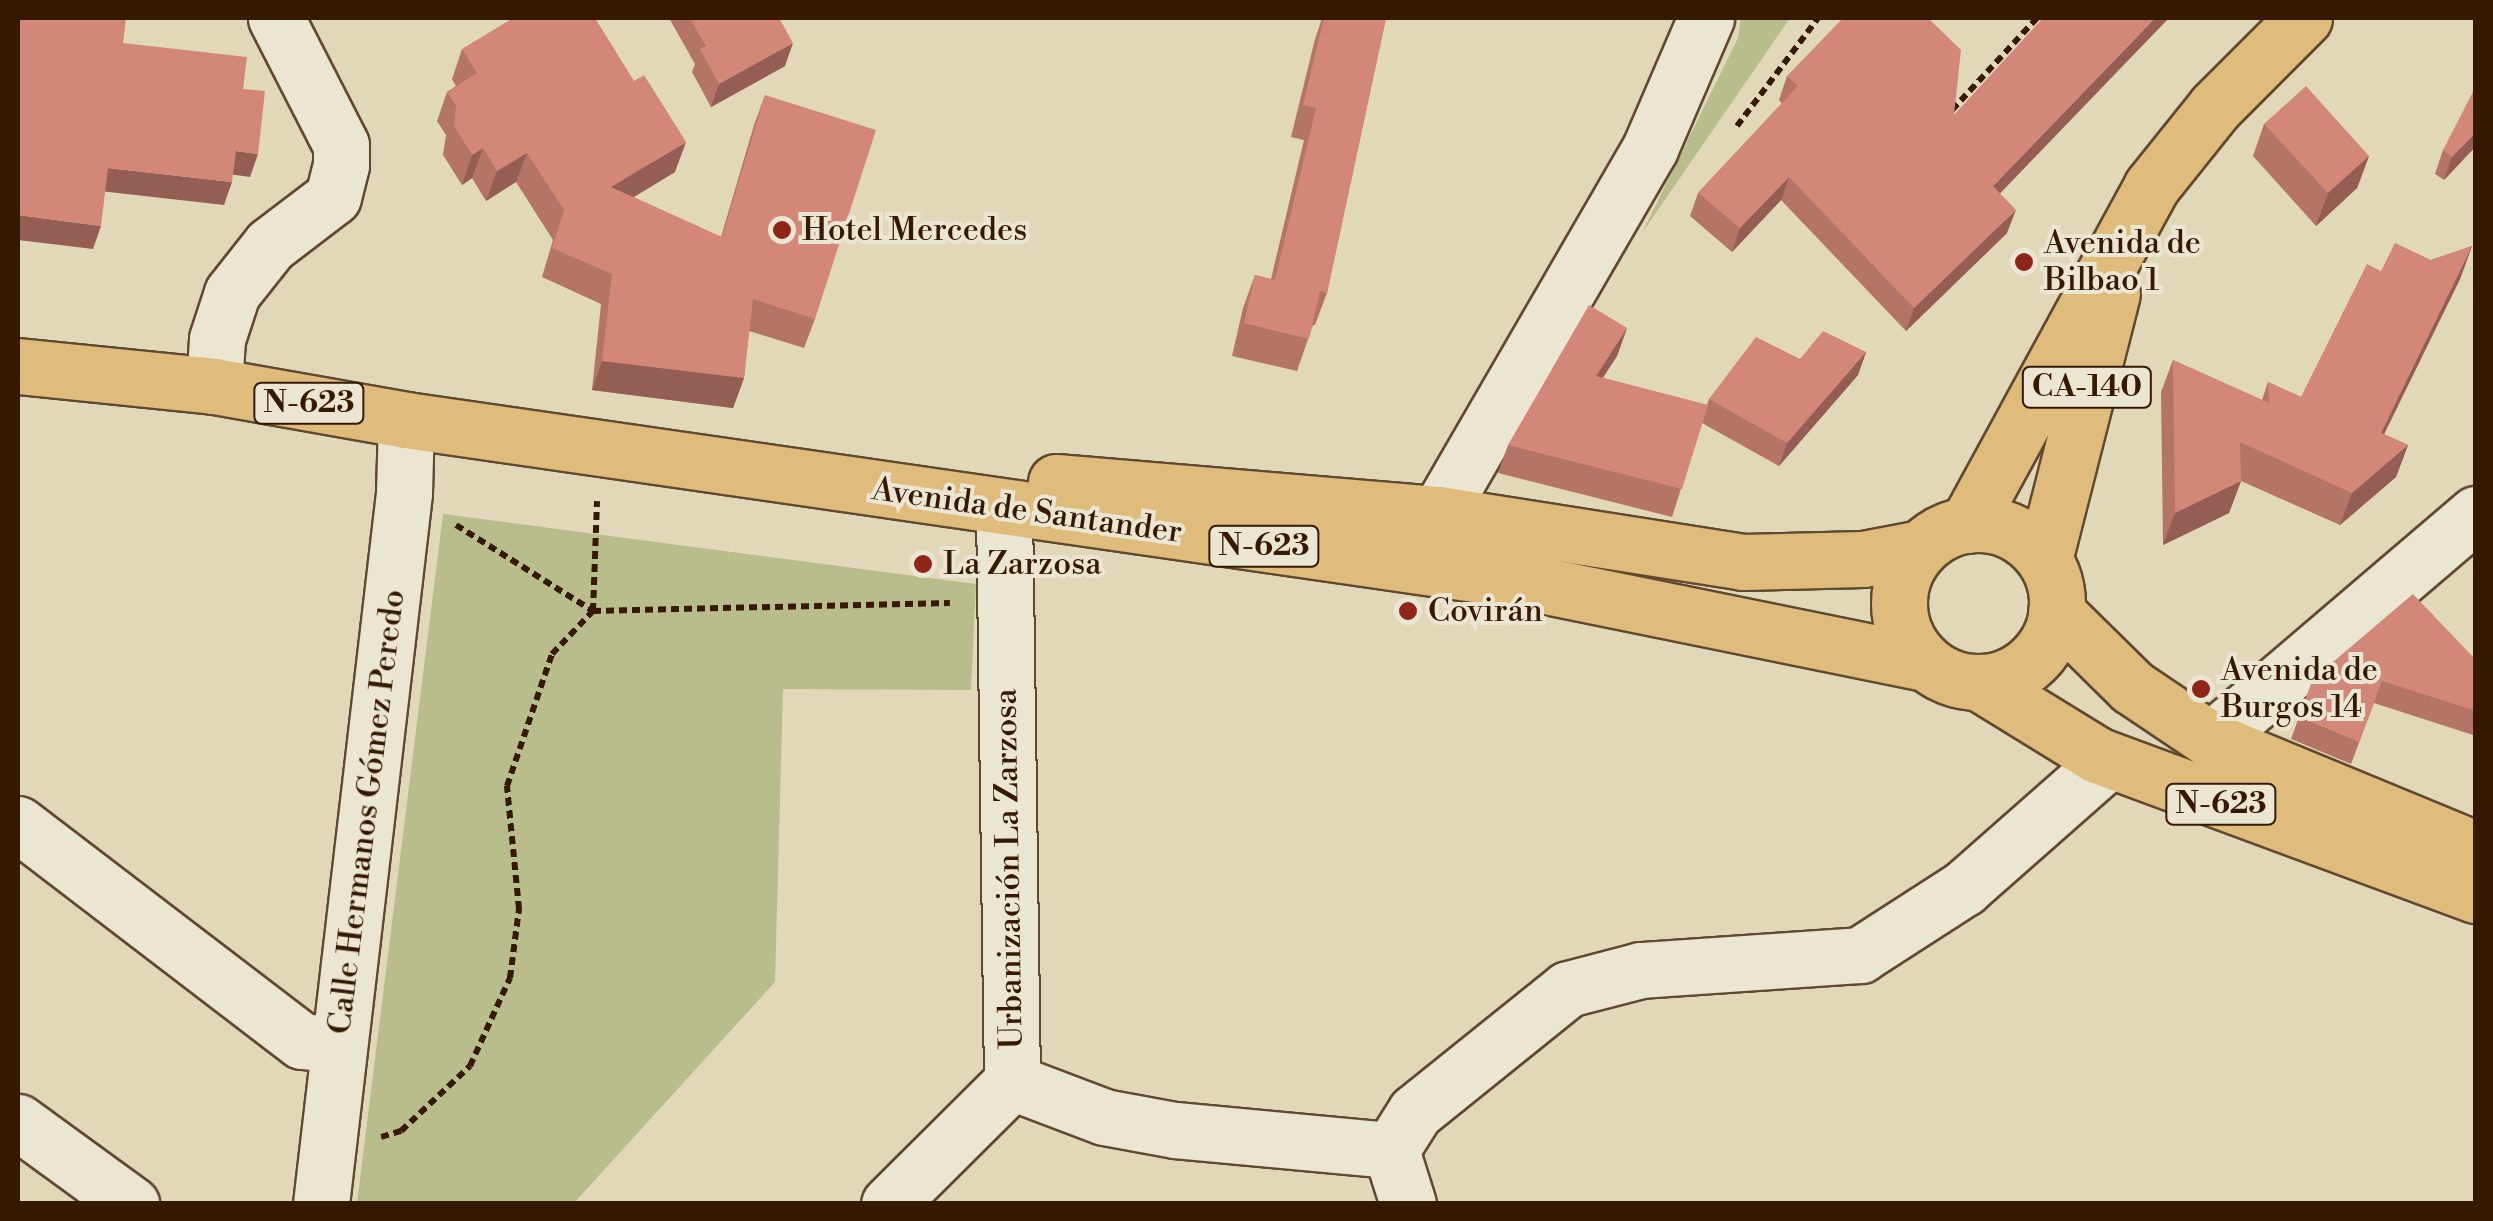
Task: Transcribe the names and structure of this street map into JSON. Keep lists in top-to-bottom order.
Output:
{
  "streets": {
    "main road": ["CA-140", "N-623", "Avenida de Santander"],
    "street": ["Calle Hermanos Gómez Peredo", "Urbanización La Zarzosa"]
  },
  "crossings": [
    ["CA-140", "N-623"],
    ["CA-140", "Avenida de Santander"],
    ["N-623", "Avenida de Santander"],
    ["Avenida de Santander", "Calle Hermanos Gómez Peredo"],
    ["Avenida de Santander", "Urbanización La Zarzosa"]
  ],
  "places": [
    "Hotel Mercedes",
    "Avenida de Bilbao 1",
    "La Zarzosa",
    "Covirán",
    "Avenida de Burgos 14"
  ]
}
